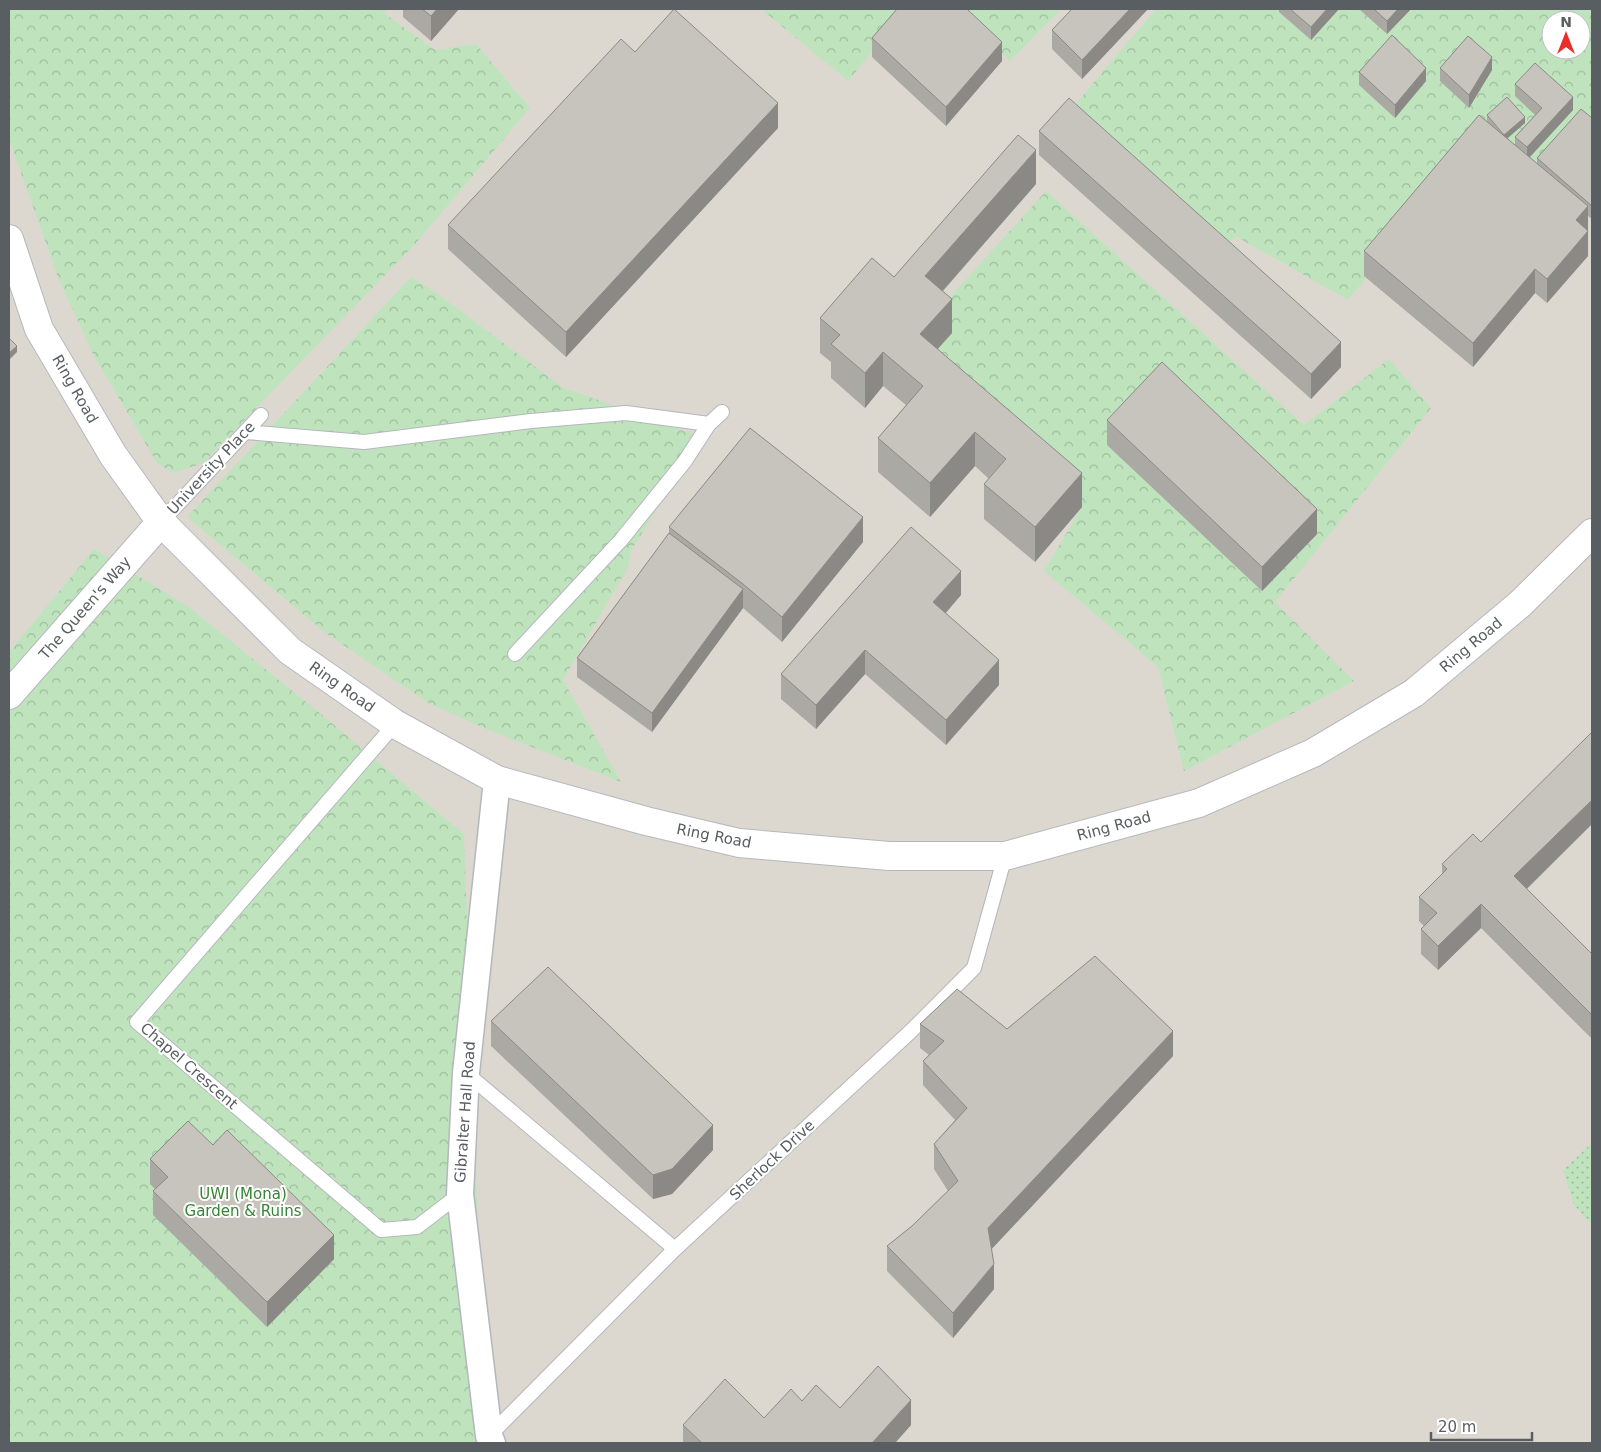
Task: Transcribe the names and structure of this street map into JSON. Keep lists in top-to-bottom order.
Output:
{
  "streets": {
    "street": ["Ring Road", "The Queen's Way", "Gibralter Hall Road"],
    "lane": ["University Place", "Chapel Crescent", "Sherlock Drive"]
  },
  "crossings": [
    ["Ring Road", "University Place"],
    ["Ring Road", "The Queen's Way"],
    ["Ring Road", "Chapel Crescent"],
    ["Ring Road", "Gibralter Hall Road"],
    ["Ring Road", "Sherlock Drive"],
    ["University Place", "The Queen's Way"],
    ["Chapel Crescent", "Gibralter Hall Road"],
    ["Gibralter Hall Road", "Sherlock Drive"]
  ],
  "parks": ["UWI (Mona) Garden & Ruins"],
  "scale_bar": "20 m",
  "north": "top"
}
